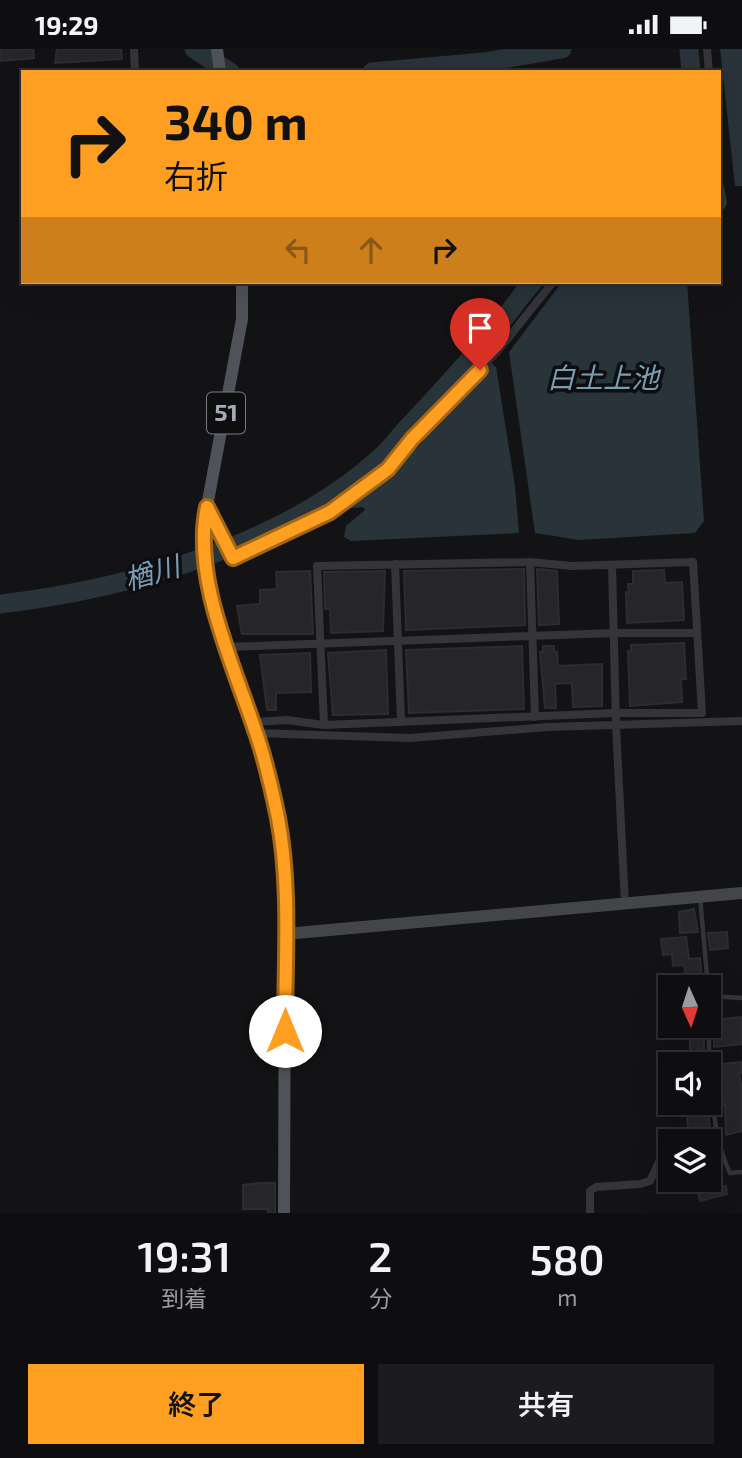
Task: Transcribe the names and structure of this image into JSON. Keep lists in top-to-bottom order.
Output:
{
  "streets": {
    "main road": ["51"]
  },
  "water": ["白土上池", "楢川"],
  "north": "bottom",
  "page": {
    "status": "19:29",
    "turn": ["340 m", "右折"],
    "eta": [
      "19:31",
      "到着",
      "2",
      "分",
      "580",
      "m"
    ],
    "buttons": ["終了", "共有"]
  }
}
